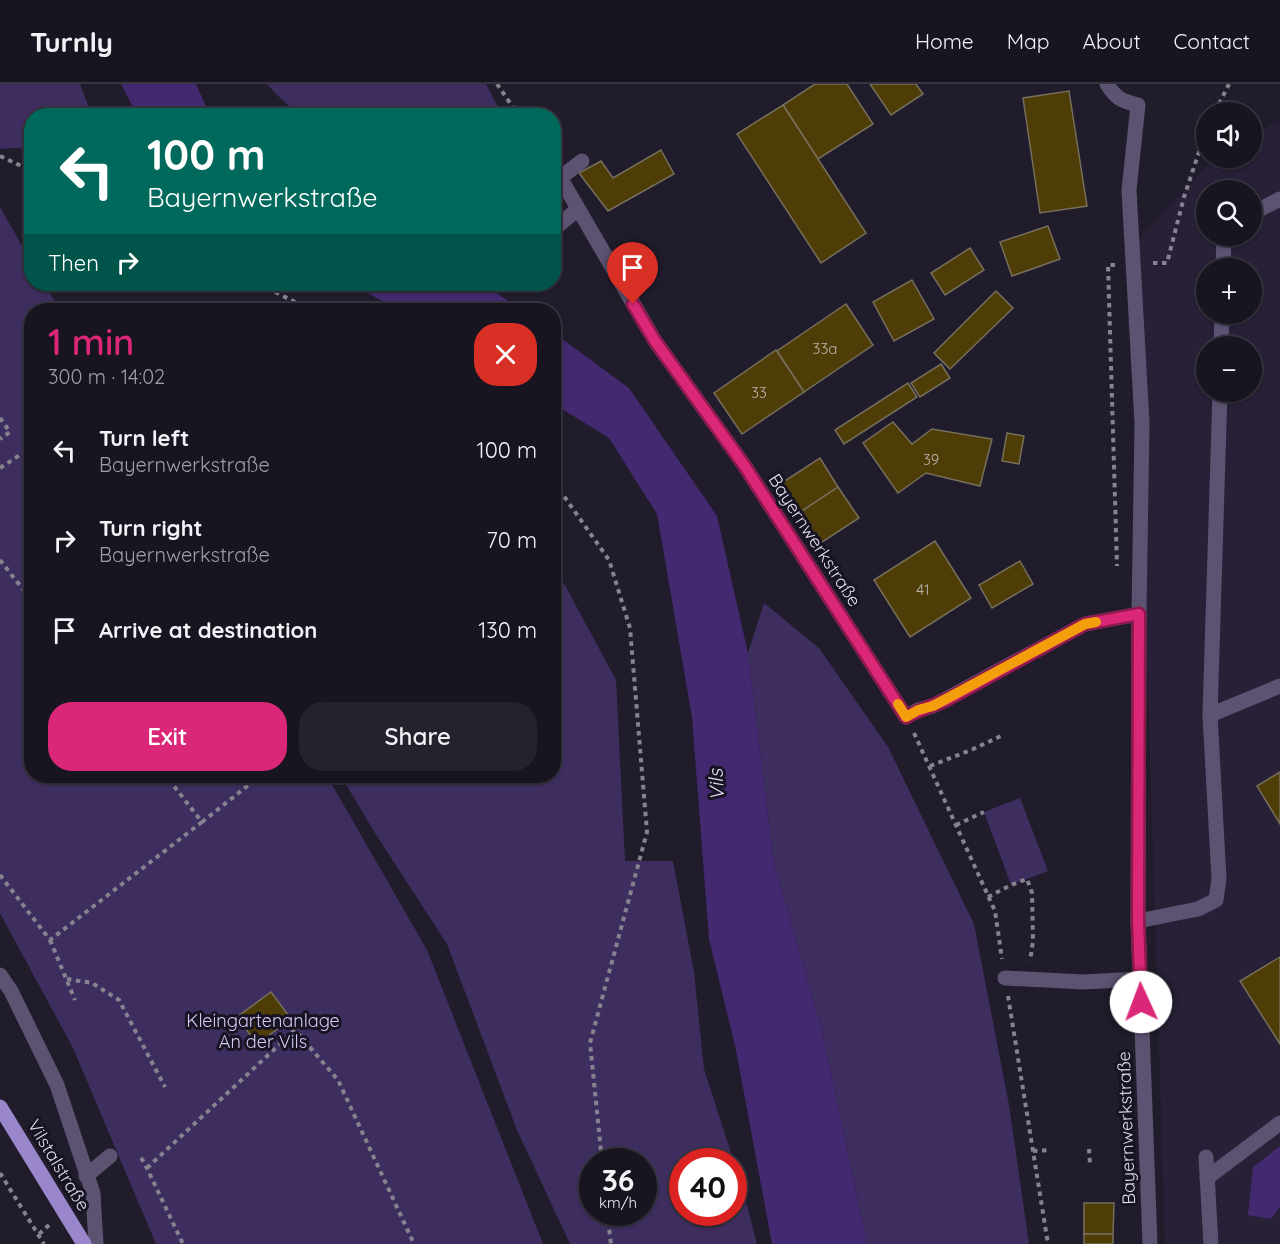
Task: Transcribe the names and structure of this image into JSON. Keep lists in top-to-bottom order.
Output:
{
  "streets": {
    "main road": ["Vilstalstraße"],
    "street": ["Bayernwerkstraße"]
  },
  "water": ["Vils"],
  "parks": ["Kleingartenanlage An der Vils"],
  "house_numbers": [
    "33a",
    "33",
    "39",
    "41"
  ],
  "page": {
    "header": "Turnly",
    "nav": [
      "Home",
      "Map",
      "About",
      "Contact"
    ],
    "map_buttons": ["+", "−"],
    "turn": ["100 m", "Bayernwerkstraße"],
    "then": "Then",
    "heading": ["1 min", "300 m · 14:02"],
    "list": [
      {
        "name": "Turn left",
        "note": "Bayernwerkstraße",
        "value": "100 m"
      },
      {
        "name": "Turn right",
        "note": "Bayernwerkstraße",
        "value": "70 m"
      },
      {
        "name": "Arrive at destination",
        "value": "130 m"
      }
    ],
    "buttons": ["Exit", "Share"],
    "speed": "36 km/h",
    "limit": "40"
  }
}
